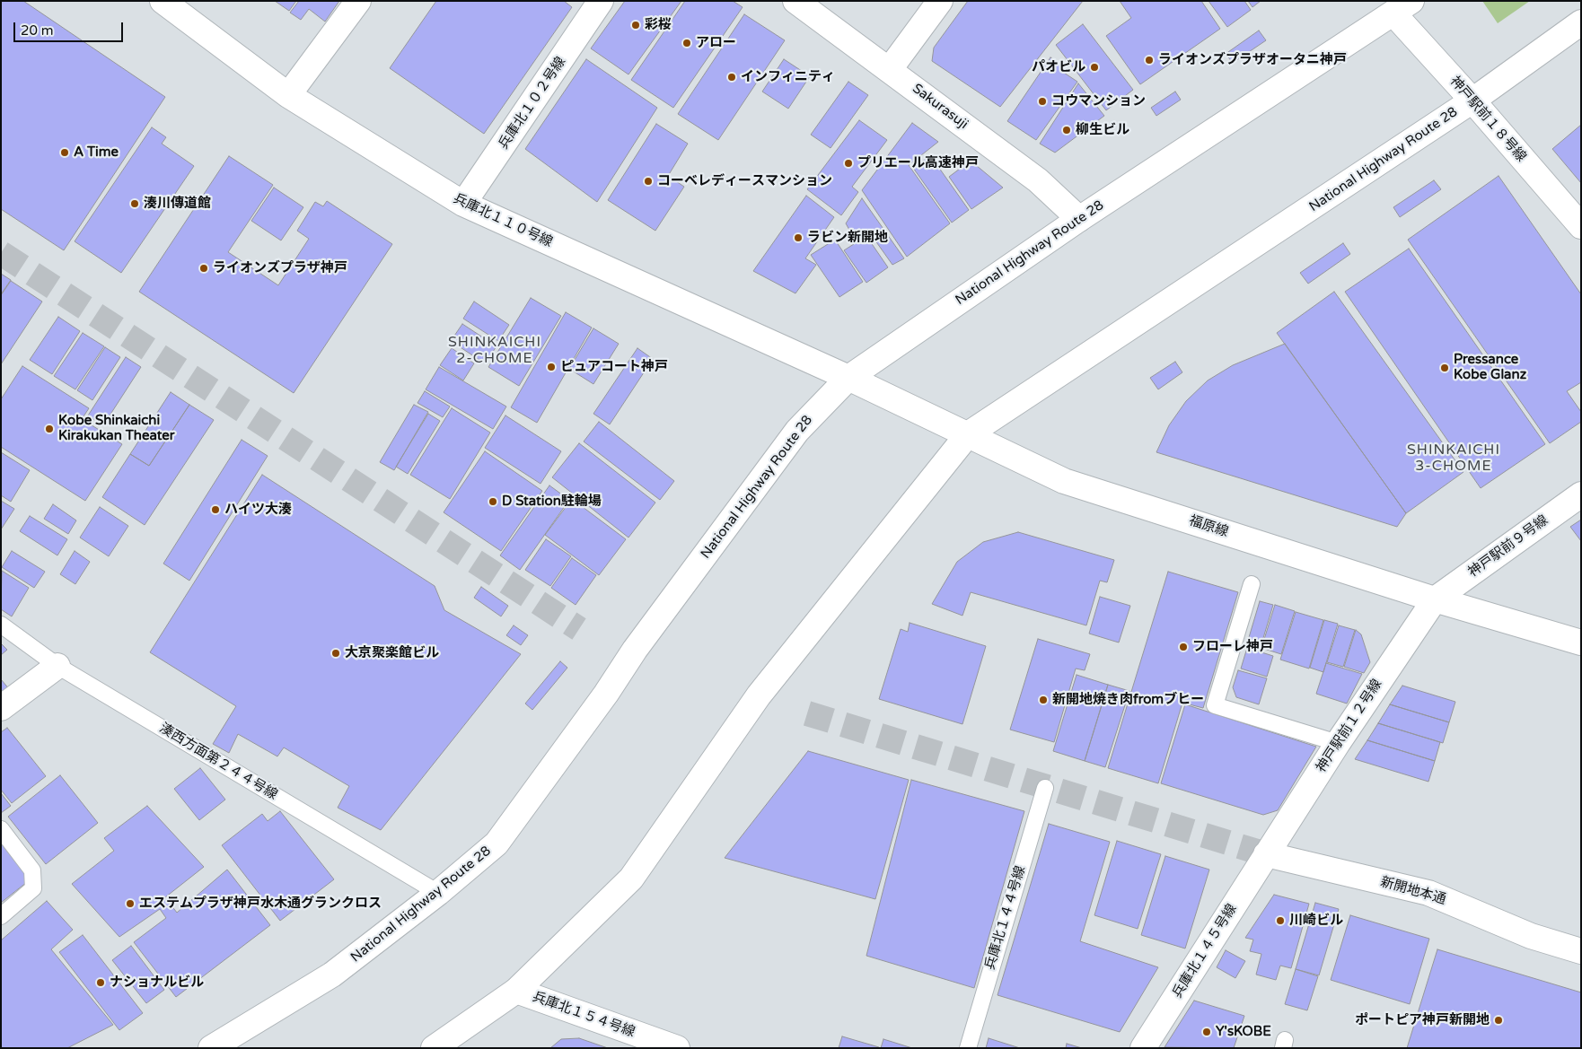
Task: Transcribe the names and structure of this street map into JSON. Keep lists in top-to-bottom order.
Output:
{
  "streets": {
    "main road": [
      "兵庫北１０２号線",
      "Sakurasuji",
      "神戸駅前１８号線",
      "National Highway Route 28",
      "兵庫北１１０号線",
      "福原線",
      "神戸駅前９号線",
      "神戸駅前１２号線",
      "新開地本通",
      "兵庫北１４５号線",
      "兵庫北１５４号線"
    ],
    "lane": ["湊西方面第２４４号線", "兵庫北１４４号線"]
  },
  "crossings": [
    ["兵庫北１０２号線", "兵庫北１１０号線"],
    ["Sakurasuji", "National Highway Route 28"],
    ["神戸駅前１８号線", "National Highway Route 28"],
    ["National Highway Route 28", "兵庫北１１０号線"],
    ["National Highway Route 28", "福原線"],
    ["National Highway Route 28", "湊西方面第２４４号線"],
    ["National Highway Route 28", "兵庫北１５４号線"],
    ["兵庫北１１０号線", "福原線"],
    ["福原線", "神戸駅前９号線"],
    ["福原線", "神戸駅前１２号線"],
    ["神戸駅前９号線", "神戸駅前１２号線"],
    ["神戸駅前１２号線", "新開地本通"],
    ["神戸駅前１２号線", "兵庫北１４５号線"],
    ["新開地本通", "兵庫北１４５号線"]
  ],
  "districts": ["SHINKAICHI 2-CHOME", "SHINKAICHI 3-CHOME"],
  "places": [
    "彩桜",
    "アロー",
    "ライオンズプラザオータニ神戸",
    "パオビル",
    "インフィニティ",
    "コウマンション",
    "柳生ビル",
    "A Time",
    "プリエール高速神戸",
    "コーベレディースマンション",
    "湊川傳道館",
    "ラビン新開地",
    "ライオンズプラザ神戸",
    "ピュアコート神戸",
    "Pressance Kobe Glanz",
    "Kobe Shinkaichi Kirakukan Theater",
    "D Station駐輪場",
    "ハイツ大湊",
    "フローレ神戸",
    "大京聚楽館ビル",
    "新開地焼き肉fromブヒー",
    "エステムプラザ神戸水木通グランクロス",
    "川崎ビル",
    "ナショナルビル",
    "ポートピア神戸新開地",
    "Y'sKOBE"
  ],
  "scale_bar": "20 m"
}
